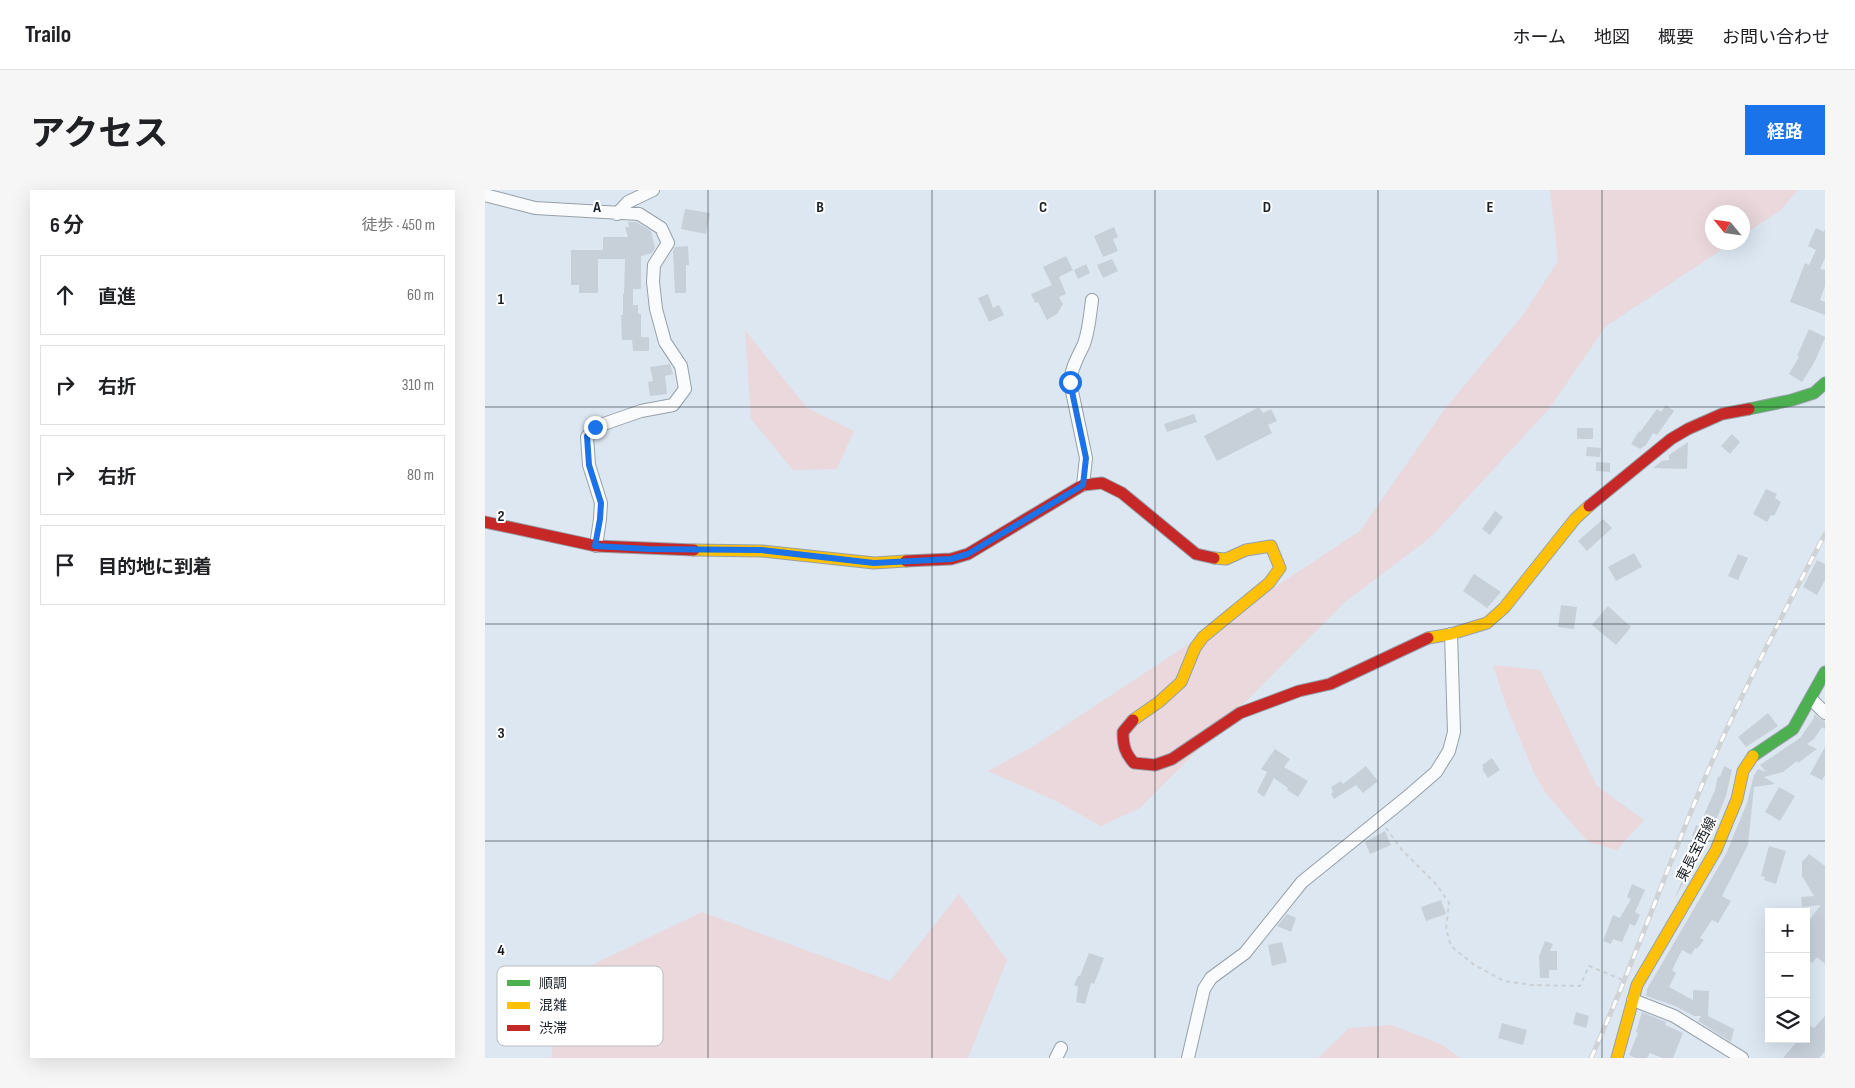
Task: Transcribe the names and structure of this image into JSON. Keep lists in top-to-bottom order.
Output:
{
  "streets": {
    "street": ["東長宝西線"]
  },
  "legend": ["順調", "混雑", "渋滞"],
  "north": "top left",
  "page": {
    "header": "Trailo",
    "nav": [
      "ホーム",
      "地図",
      "概要",
      "お問い合わせ"
    ],
    "title": "アクセス",
    "buttons": "経路",
    "heading": ["6 分", "徒歩 · 450 m"],
    "list": [
      ["直進", "60 m"],
      ["右折", "310 m"],
      ["右折", "80 m"],
      "目的地に到着"
    ],
    "map_buttons": ["+", "−"]
  },
  "grid": {
    "columns": [
      "A",
      "B",
      "C",
      "D",
      "E"
    ],
    "rows": [
      "1",
      "2",
      "3",
      "4"
    ]
  }
}
